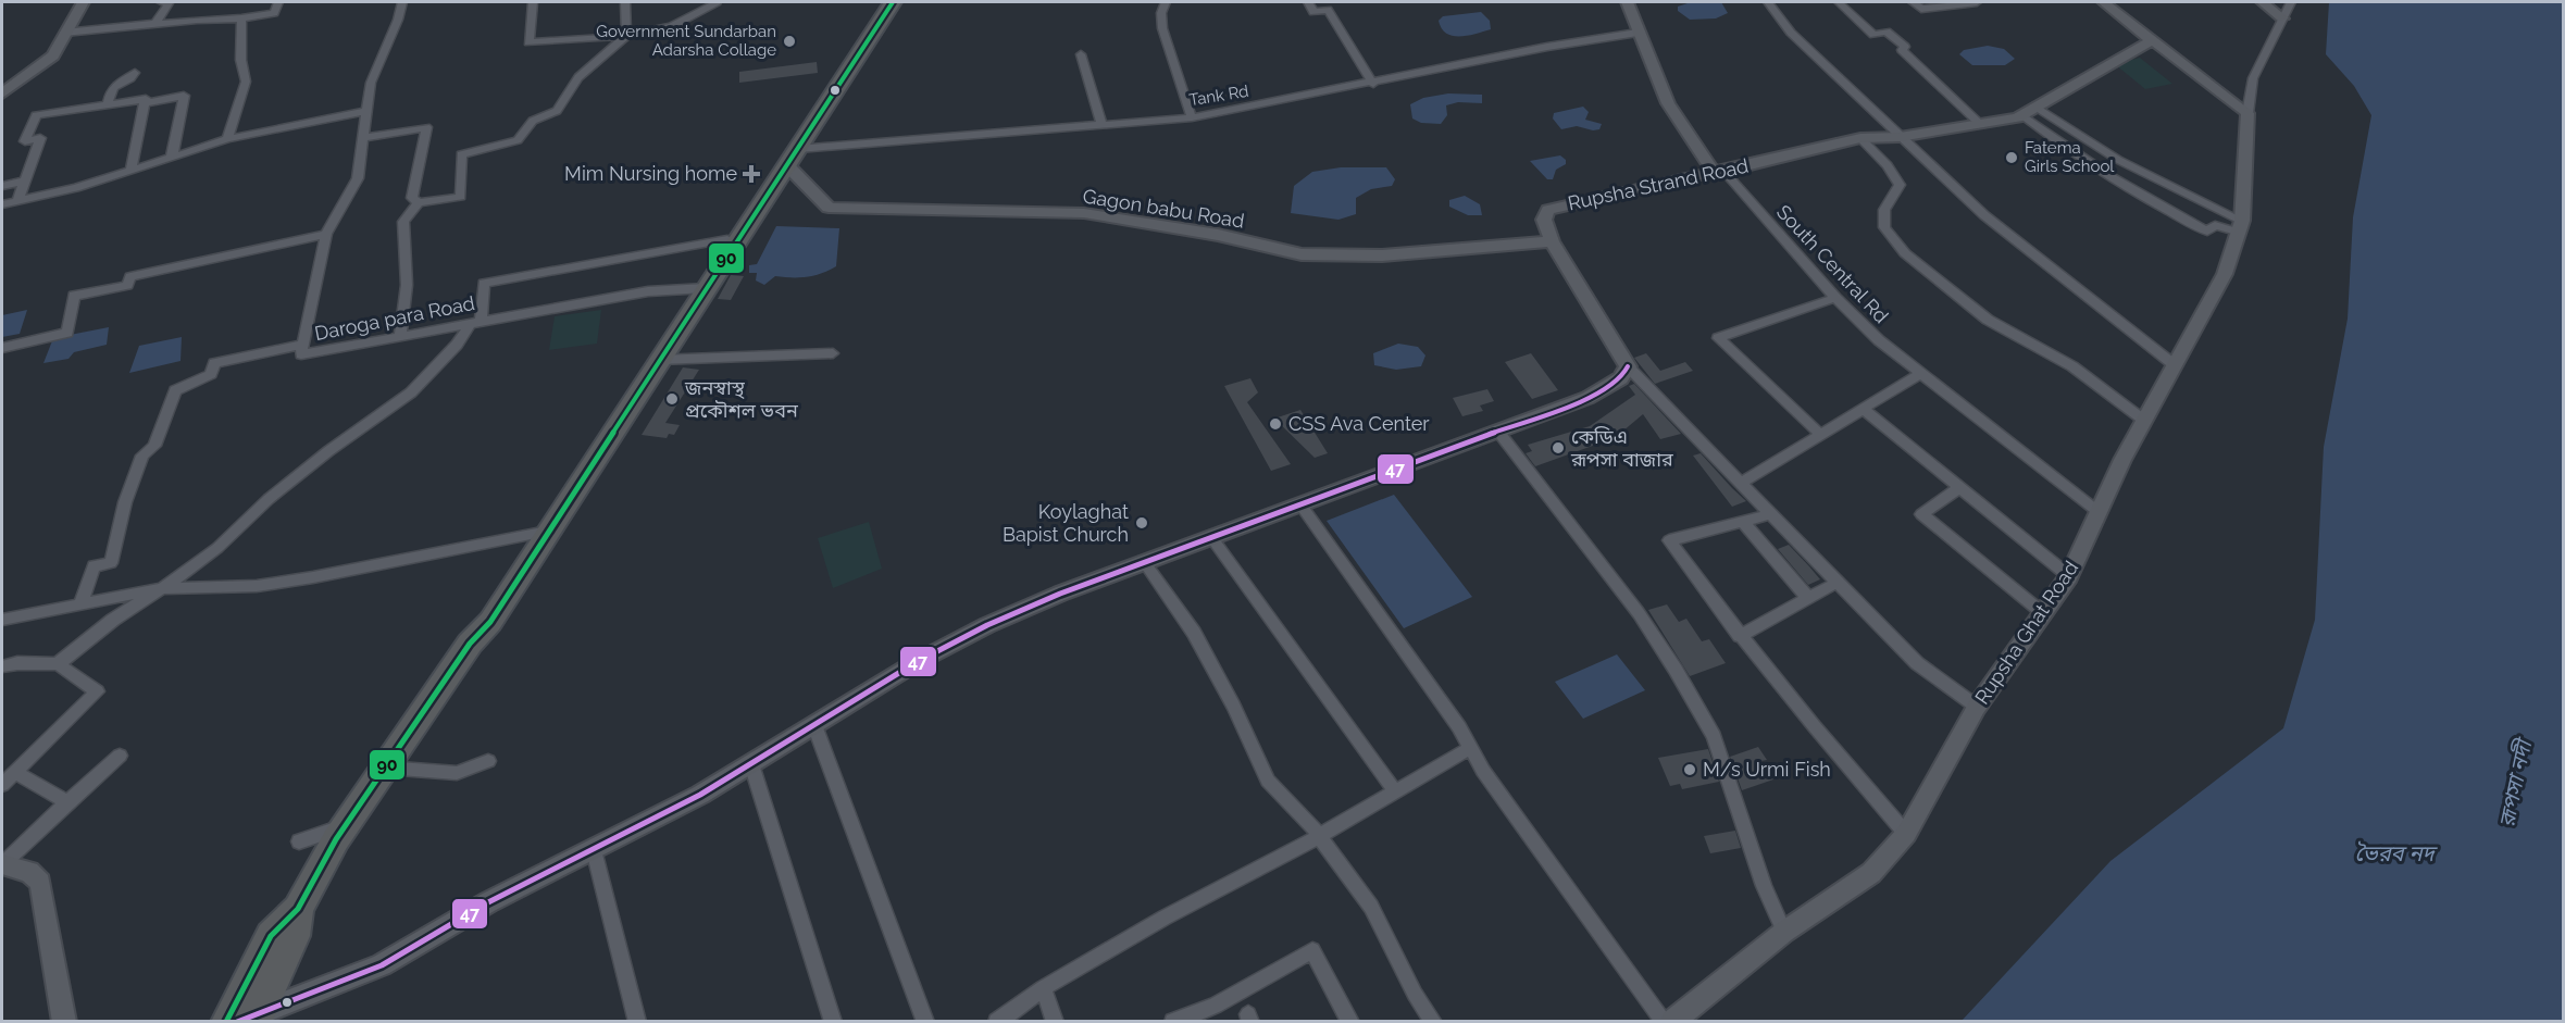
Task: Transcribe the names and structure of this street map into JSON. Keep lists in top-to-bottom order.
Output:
{
  "streets": {
    "street": [
      "Tank Rd",
      "Rupsha Strand Road",
      "Gagon babu Road",
      "South Central Rd",
      "Daroga para Road",
      "Rupsha Ghat Road"
    ]
  },
  "crossings": [
    ["Tank Rd", "Gagon babu Road"],
    ["Rupsha Strand Road", "Gagon babu Road"],
    ["Rupsha Strand Road", "South Central Rd"],
    ["South Central Rd", "Rupsha Ghat Road"]
  ],
  "water": ["রূপসা নদী", "ভৈরব নদ"],
  "places": {
    "other": [
      "Government Sundarban Adarsha Collage",
      "Fatema Girls School",
      "জনস্বাস্থ প্রকৌশল ভবন",
      "CSS Ava Center",
      "কেডিএ রূপসা বাজার",
      "Koylaghat Bapist Church",
      "M/s Urmi Fish"
    ],
    "health": ["Mim Nursing home"]
  },
  "lines": ["transit line 90", "transit line 47"]
}
